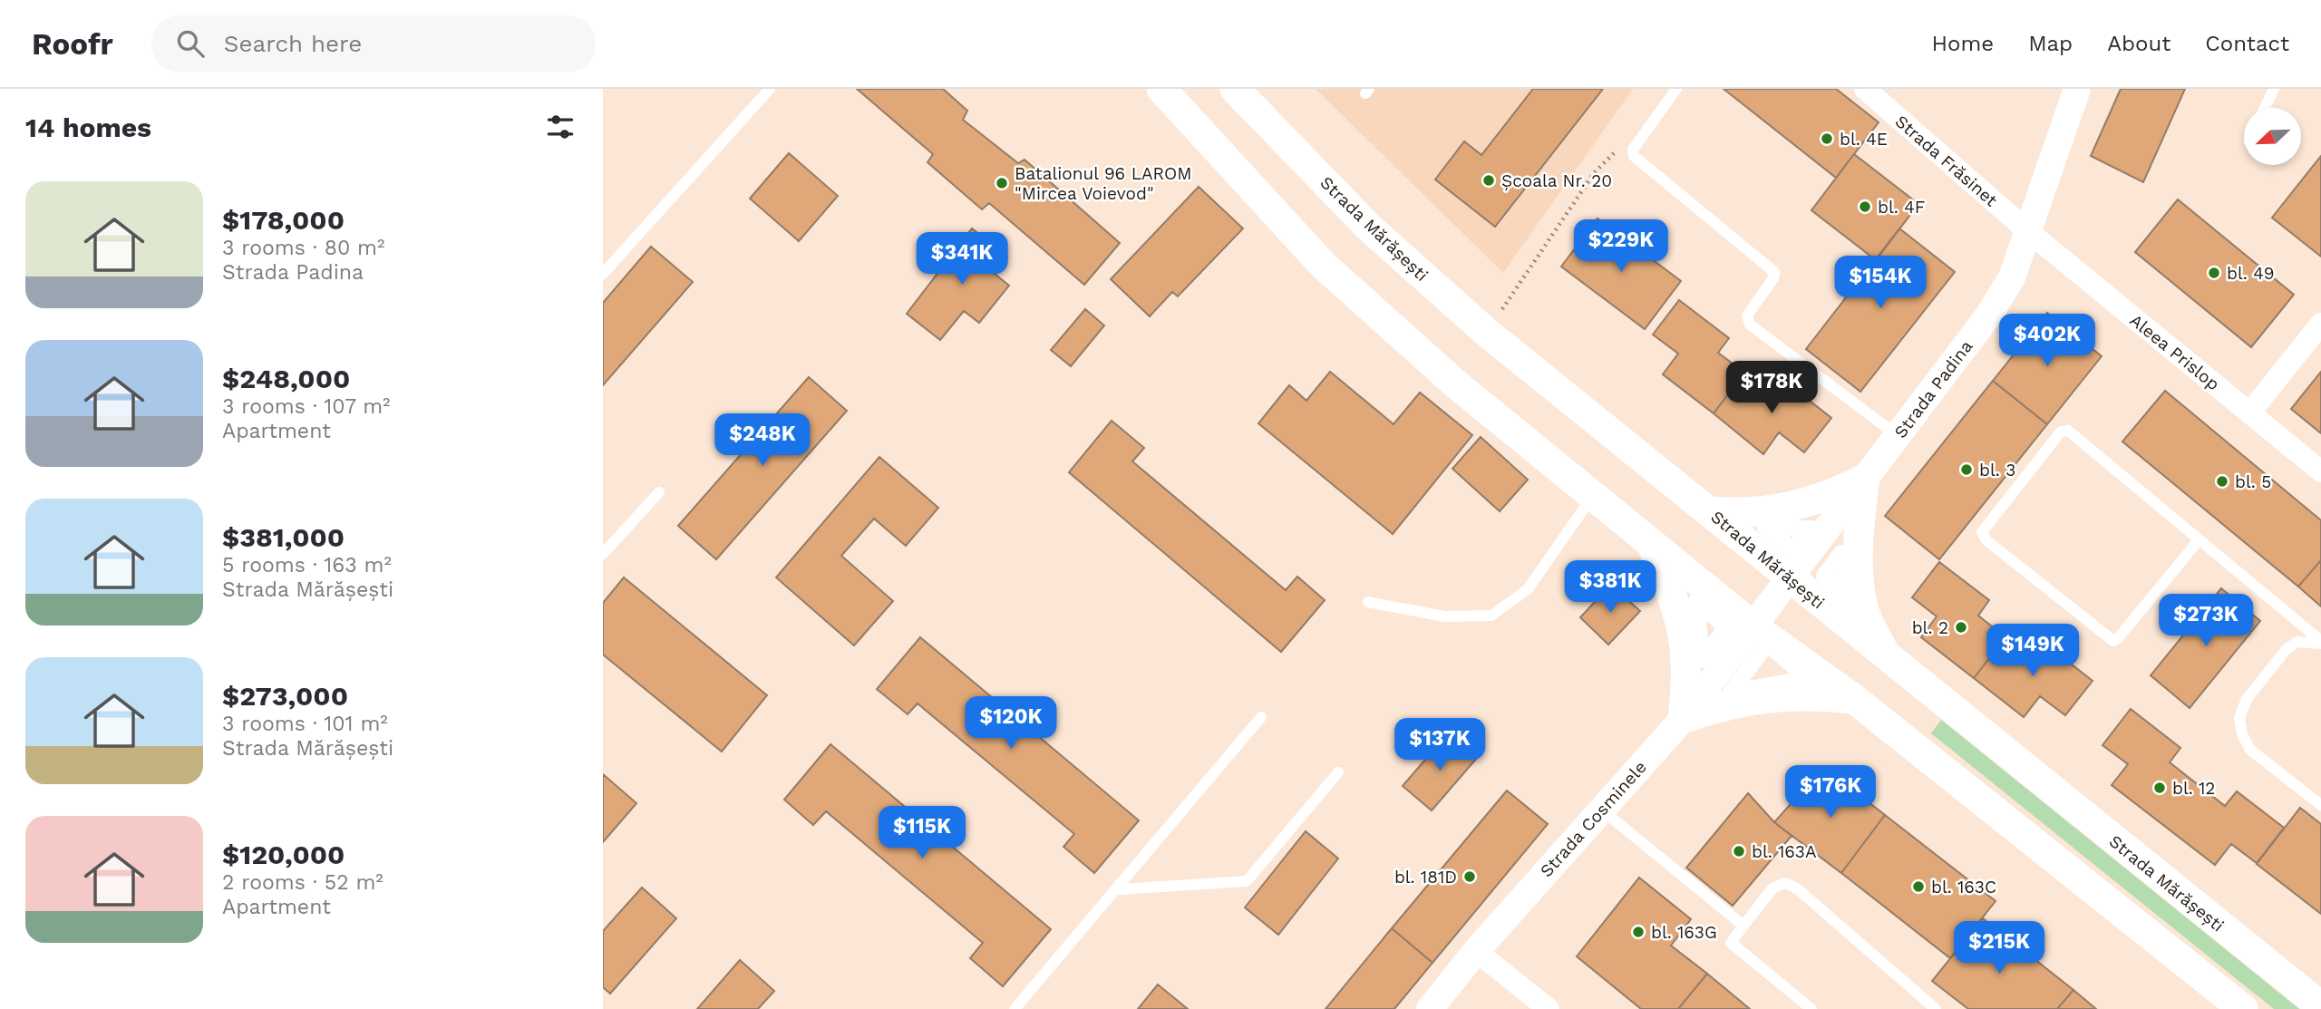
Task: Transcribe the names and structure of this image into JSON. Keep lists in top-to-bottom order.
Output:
{
  "streets": {
    "main road": ["Strada Mărășești"],
    "street": [
      "Strada Frăsinet",
      "Aleea Prislop",
      "Strada Padina",
      "Strada Cosminele"
    ]
  },
  "crossings": [
    ["Strada Frăsinet", "Aleea Prislop"],
    ["Strada Frăsinet", "Strada Padina"],
    ["Strada Mărășești", "Strada Padina"],
    ["Aleea Prislop", "Strada Padina"],
    ["Strada Padina", "Strada Cosminele"]
  ],
  "places": [
    "bl. 4E",
    "Școala Nr. 20",
    "Batalionul 96 LAROM \"Mircea Voievod\"",
    "bl. 4F",
    "bl. 49",
    "bl. 3",
    "bl. 5",
    "bl. 2",
    "bl. 12",
    "bl. 163A",
    "bl. 181D",
    "bl. 163C",
    "bl. 163G"
  ],
  "north": "bottom left",
  "page": {
    "header": "Roofr",
    "search": "Search here",
    "nav": [
      "Home",
      "Map",
      "About",
      "Contact"
    ],
    "heading": "14 homes",
    "list": [
      {
        "name": "$178,000",
        "note": "3 rooms · 80 m² · Strada Padina"
      },
      {
        "name": "$248,000",
        "note": "3 rooms · 107 m² · Apartment"
      },
      {
        "name": "$381,000",
        "note": "5 rooms · 163 m² · Strada Mărășești"
      },
      {
        "name": "$273,000",
        "note": "3 rooms · 101 m² · Strada Mărășești"
      },
      {
        "name": "$120,000",
        "note": "2 rooms · 52 m² · Apartment"
      }
    ],
    "price": [
      "$229K",
      "$341K",
      "$154K",
      "$402K",
      "$178K",
      "$248K",
      "$381K",
      "$273K",
      "$149K",
      "$120K",
      "$137K",
      "$176K",
      "$115K",
      "$215K"
    ]
  }
}
